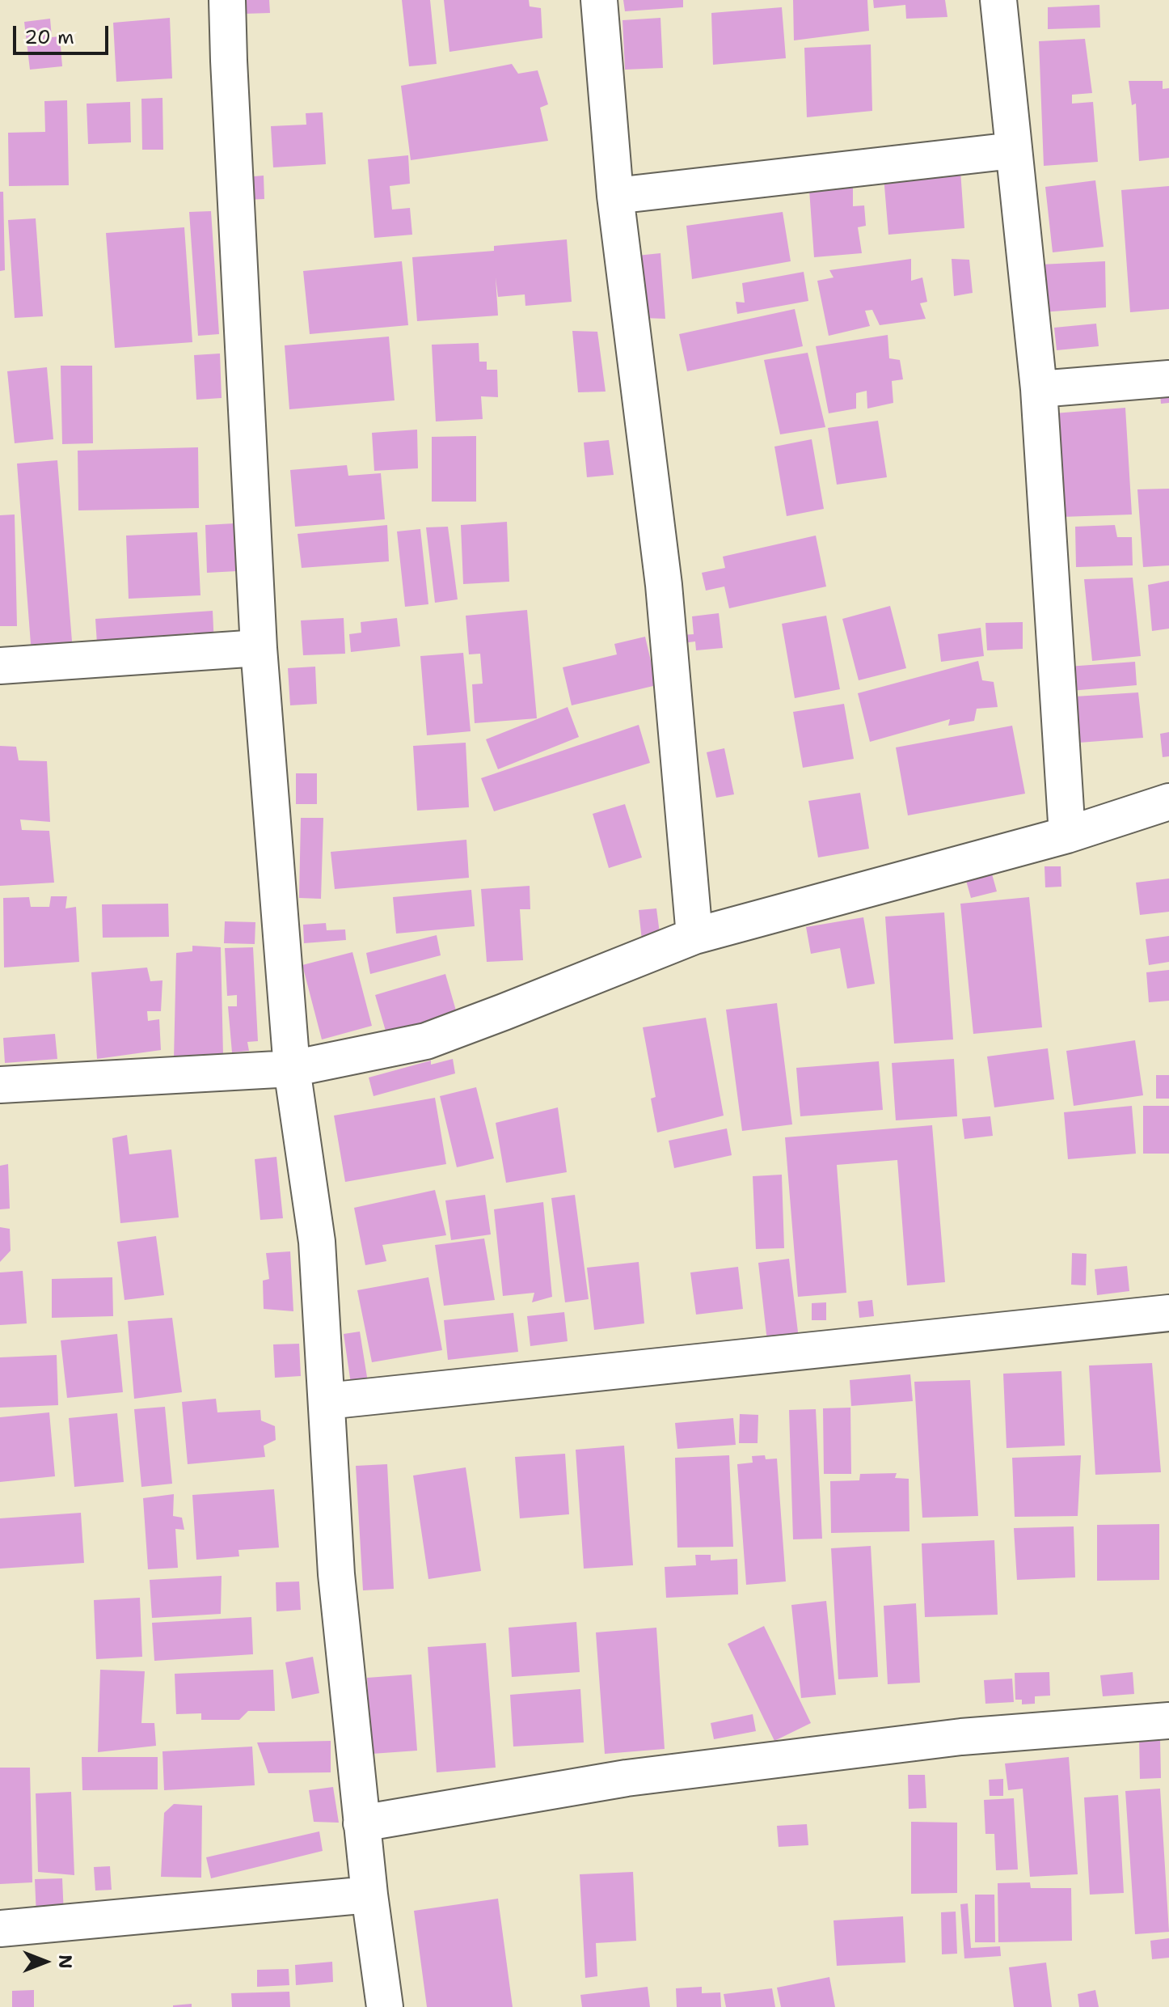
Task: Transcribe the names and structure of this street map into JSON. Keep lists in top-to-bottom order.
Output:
{
  "scale_bar": "20 m",
  "north": "right"
}
